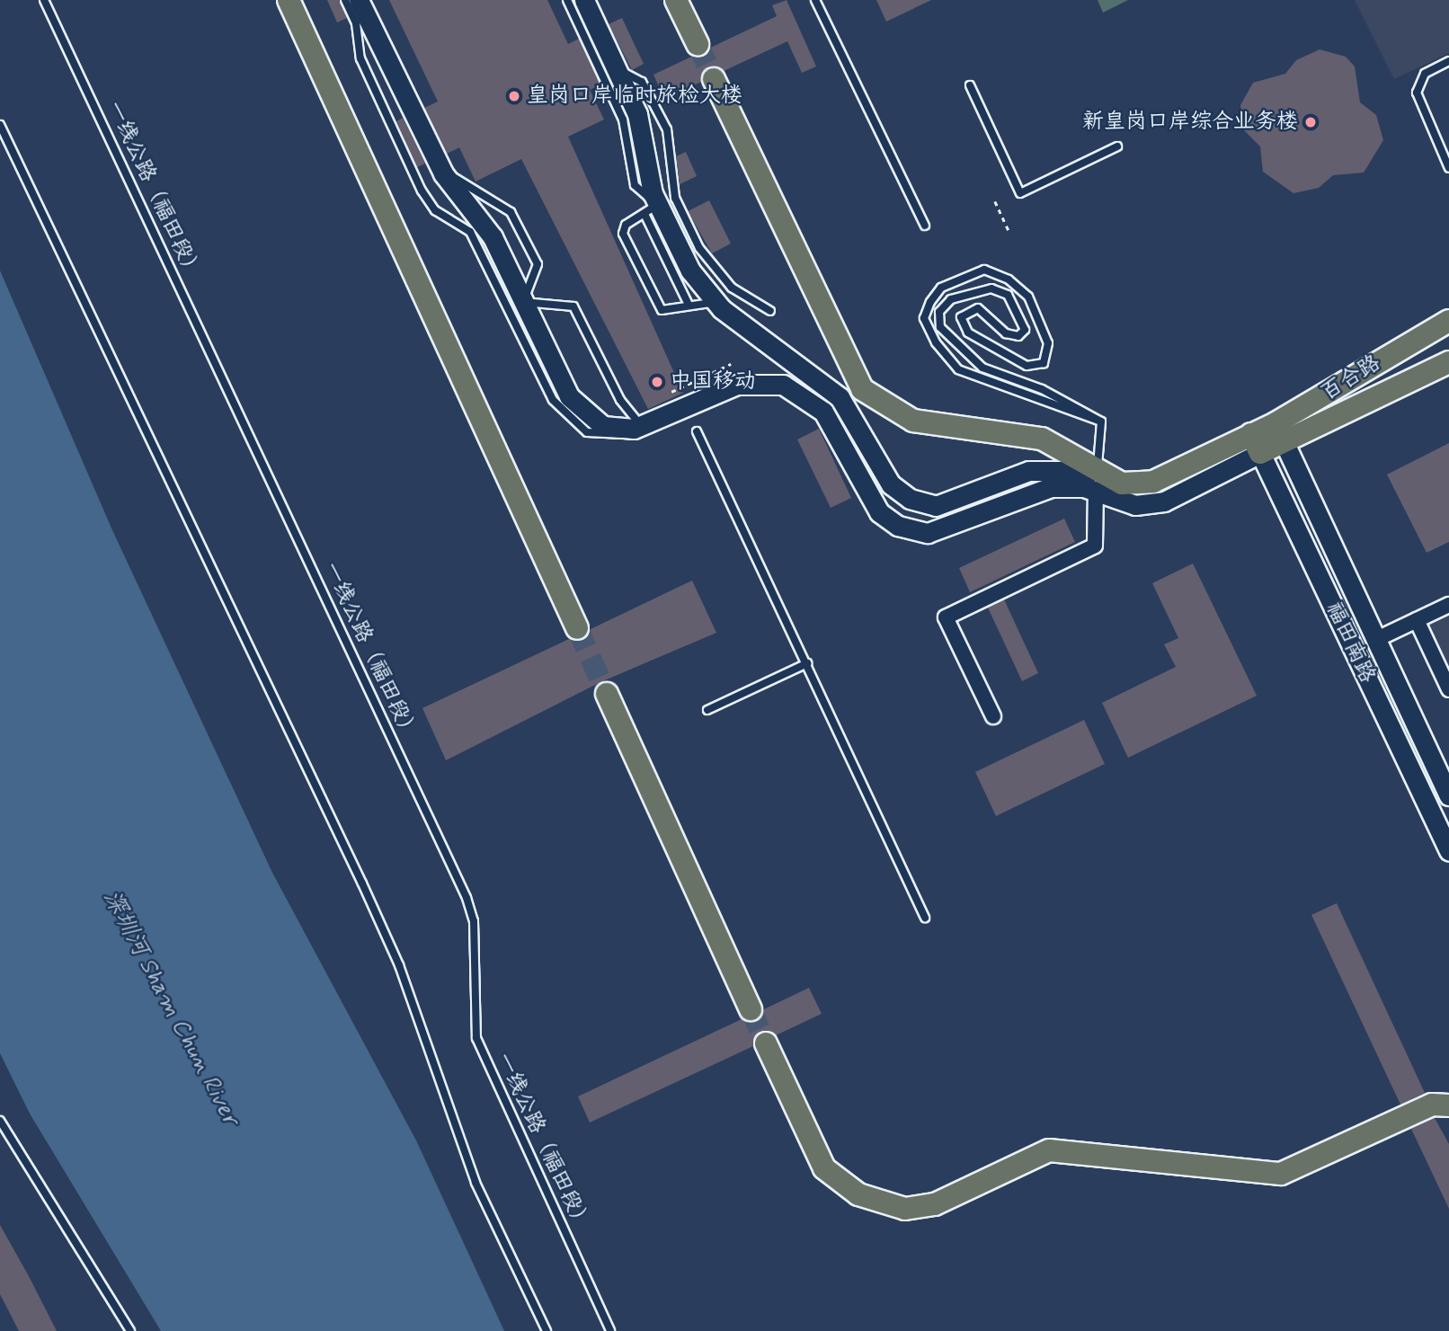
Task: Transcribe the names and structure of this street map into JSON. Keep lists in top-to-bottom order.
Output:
{
  "streets": {
    "main road": ["百合路", "福田南路"],
    "lane": ["一线公路（福田段）"]
  },
  "crossings": [
    ["百合路", "福田南路"]
  ],
  "water": ["深圳河 Sham Chun River"],
  "places": ["皇岗口岸临时旅检大楼", "新皇岗口岸综合业务楼", "中国移动"]
}
